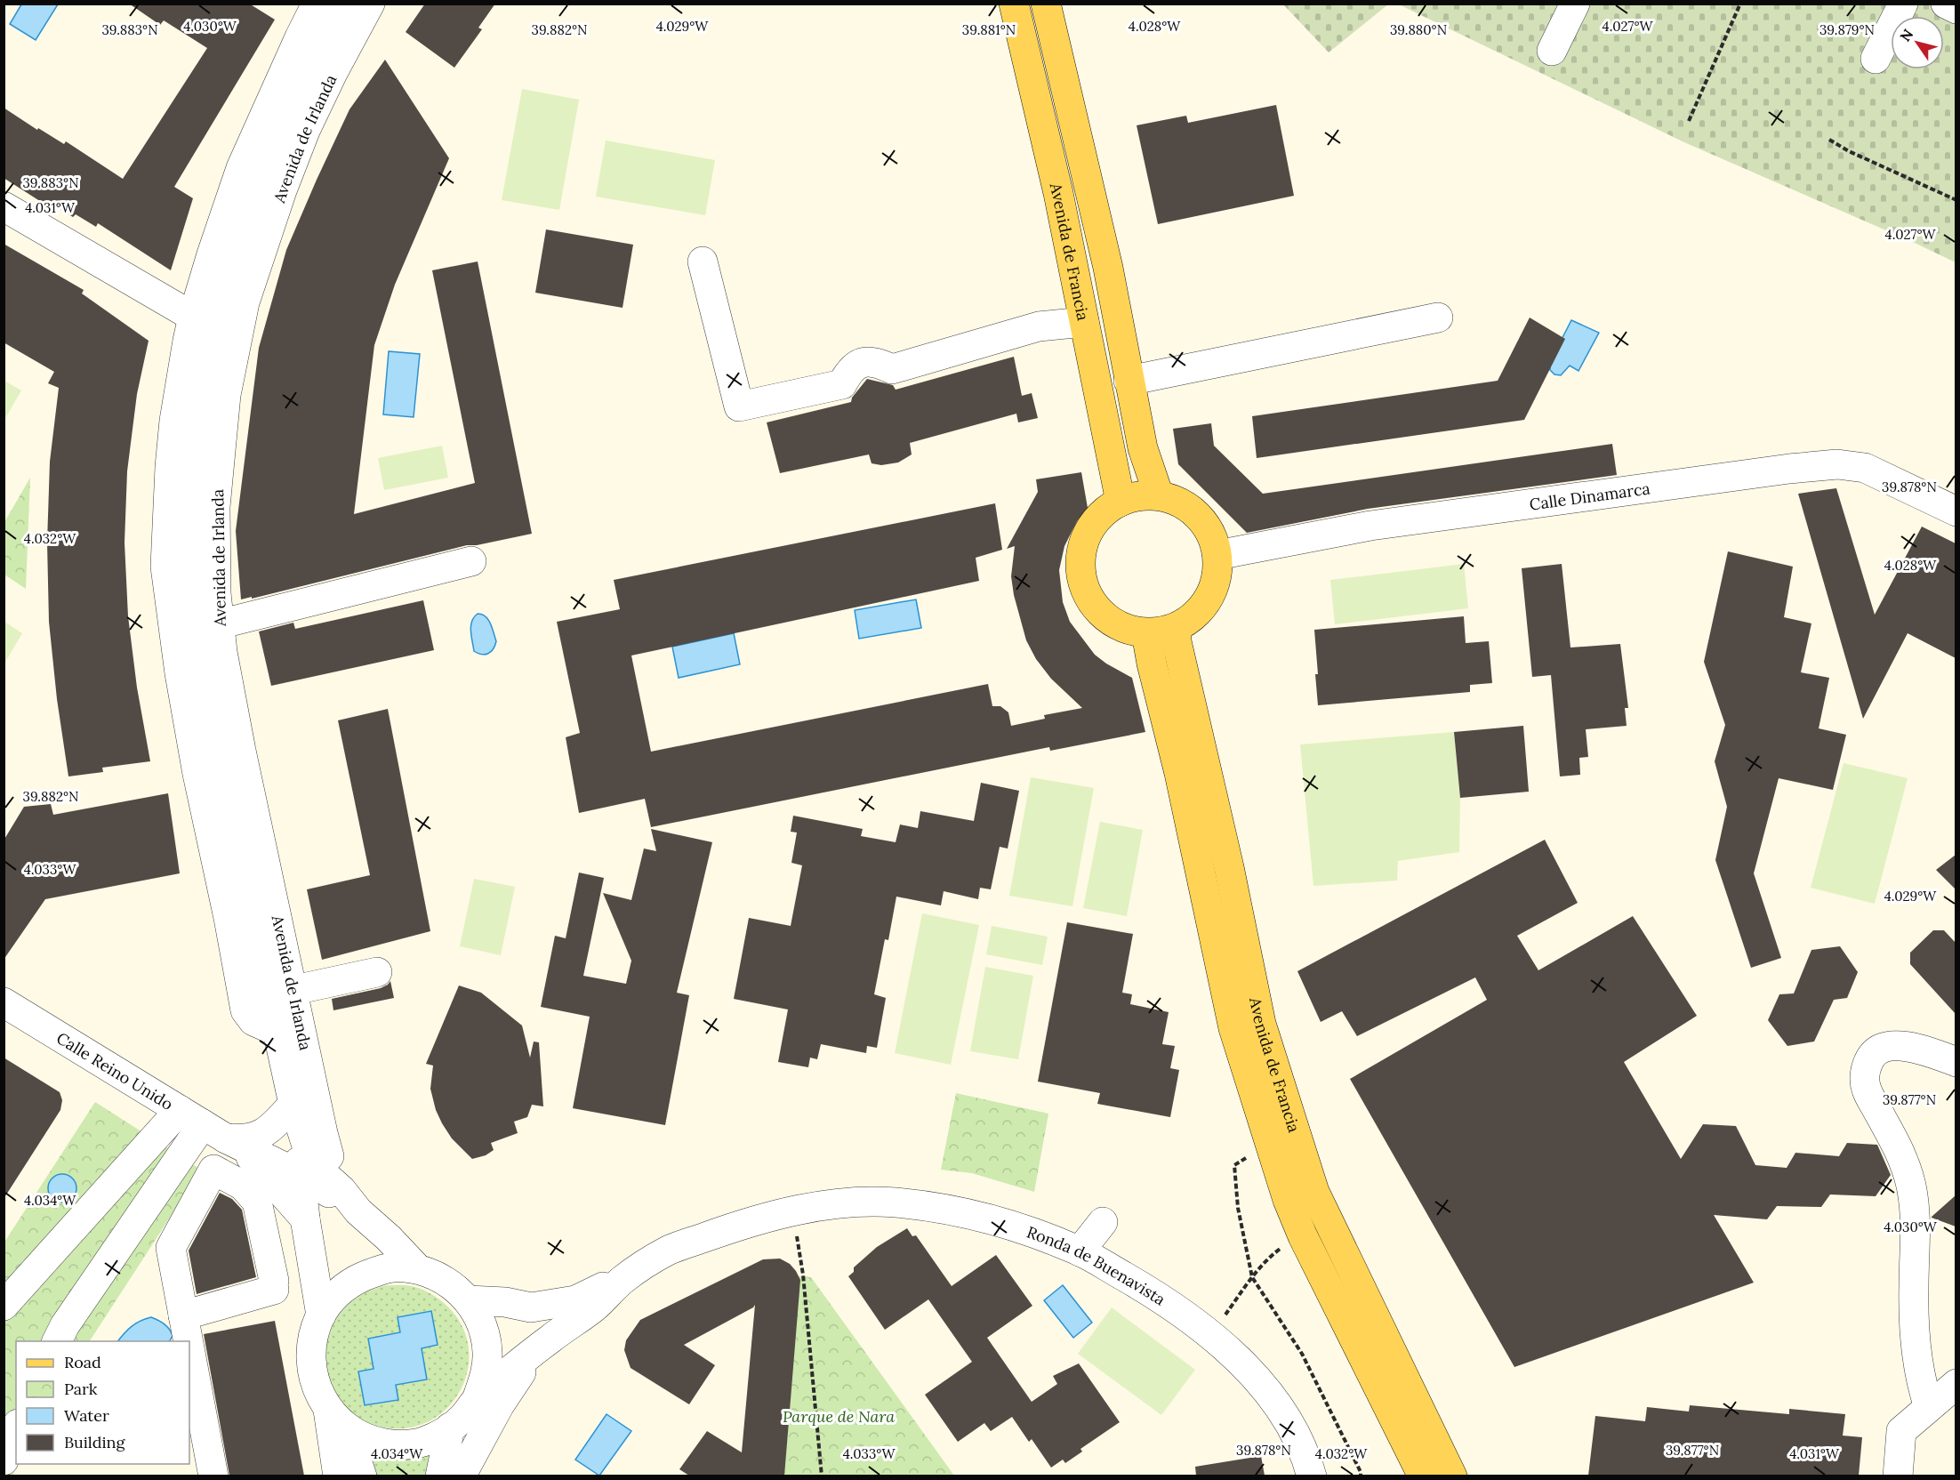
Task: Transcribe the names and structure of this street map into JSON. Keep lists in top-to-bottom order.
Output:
{
  "streets": {
    "main road": ["Avenida de Francia"],
    "street": [
      "Avenida de Irlanda",
      "Calle Dinamarca",
      "Calle Reino Unido",
      "Ronda de Buenavista"
    ]
  },
  "crossings": [
    ["Avenida de Irlanda", "Calle Reino Unido"],
    ["Avenida de Irlanda", "Ronda de Buenavista"],
    ["Avenida de Francia", "Calle Dinamarca"]
  ],
  "parks": ["Parque de Nara"],
  "legend": [
    "Road",
    "Park",
    "Water",
    "Building"
  ],
  "north": "top left",
  "coordinates": [
    "4.029°W",
    "4.030°W",
    "4.028°W",
    "4.027°W",
    "39.883°N",
    "39.882°N",
    "39.881°N",
    "39.880°N",
    "39.879°N",
    "4.031°W",
    "39.878°N",
    "4.032°W",
    "4.033°W",
    "39.877°N",
    "4.034°W"
  ]
}
